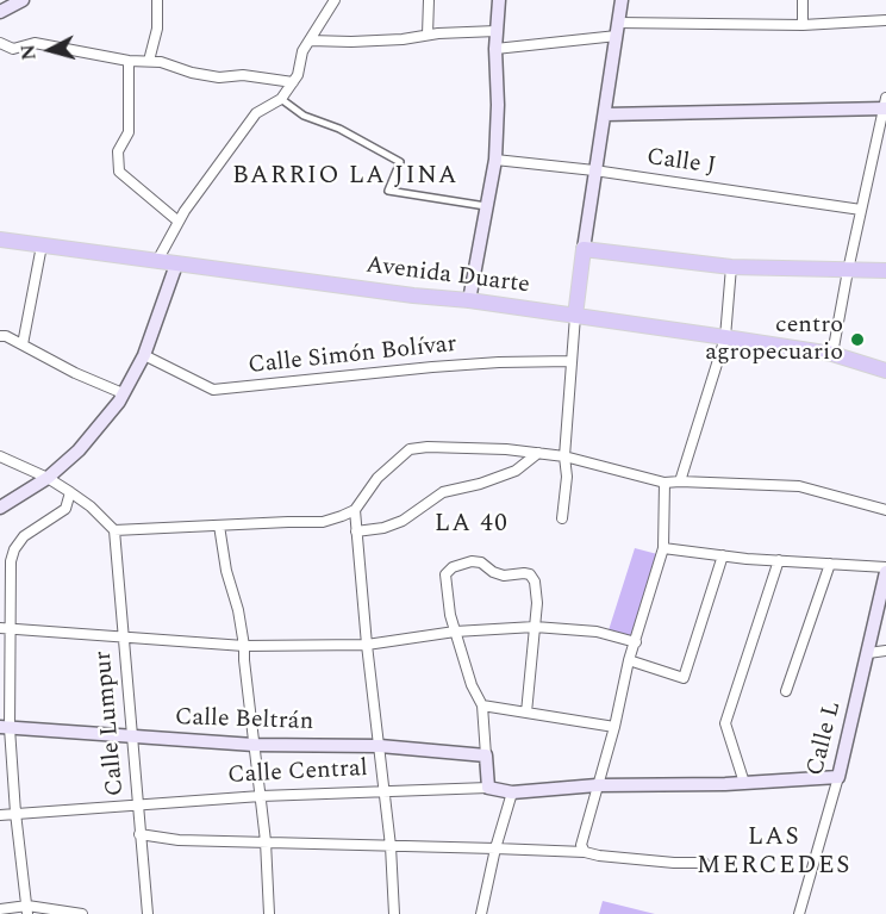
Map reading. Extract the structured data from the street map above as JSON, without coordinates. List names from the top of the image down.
{
  "streets": {
    "main road": [
      "Avenida Duarte",
      "Calle Beltrán",
      "Calle L",
      "Calle Central"
    ],
    "street": ["Calle J", "Calle Simón Bolívar", "Calle Lumpur"]
  },
  "crossings": [
    ["Calle Beltrán", "Calle Lumpur"],
    ["Calle Lumpur", "Calle Central"],
    ["Calle L", "Calle Central"]
  ],
  "districts": ["BARRIO LA JINA", "LA 40", "LAS MERCEDES"],
  "places": ["centro agropecuario"],
  "north": "left"
}
